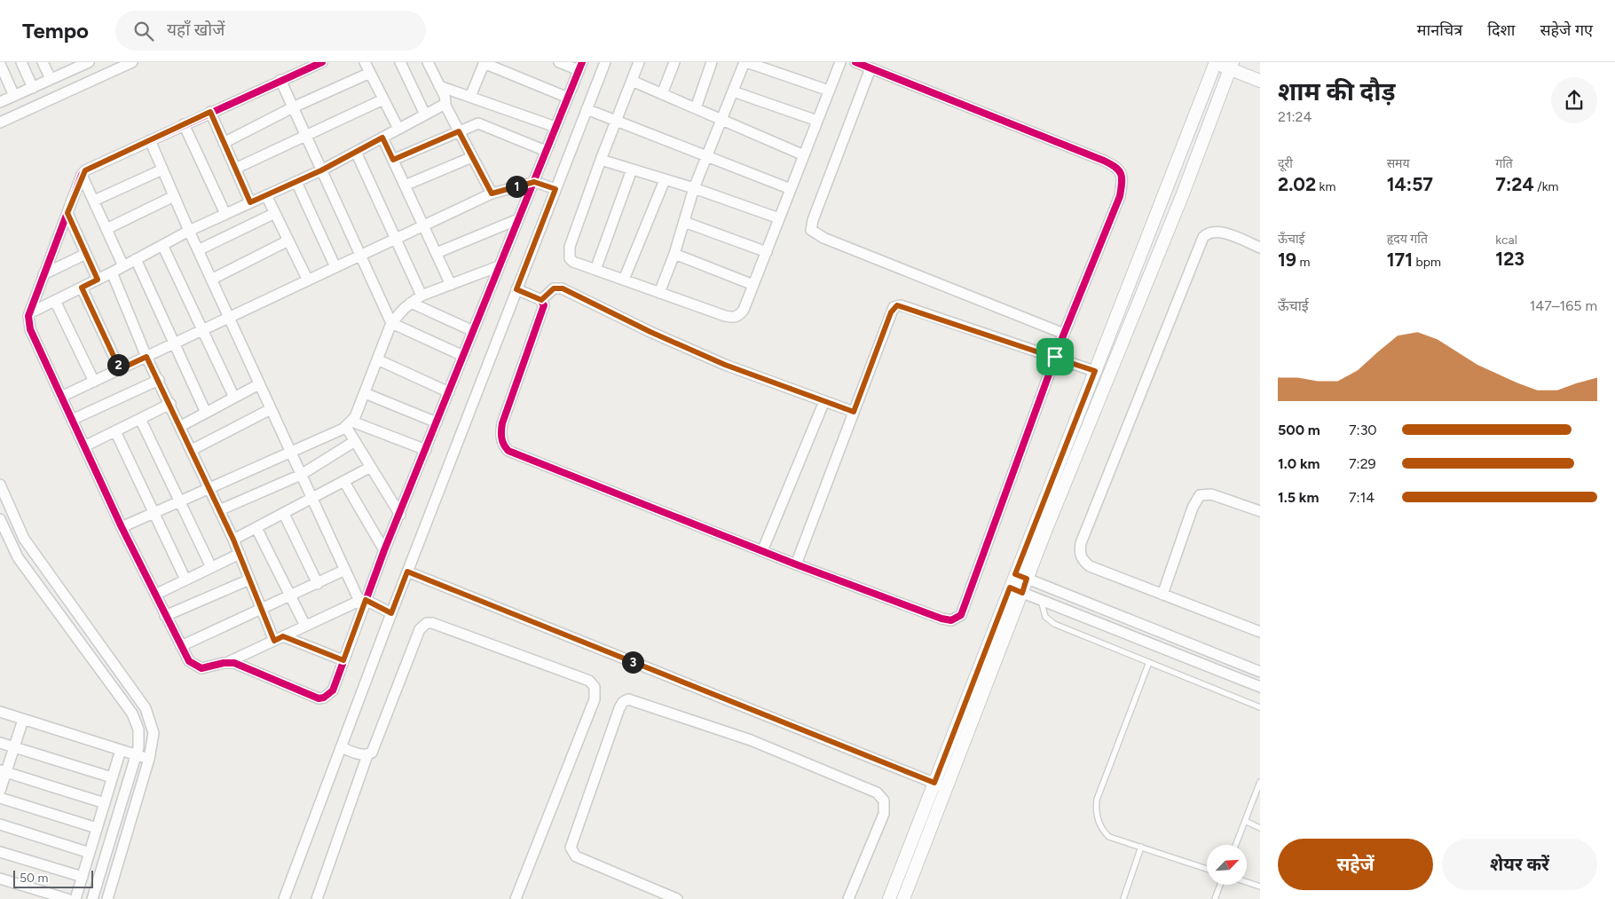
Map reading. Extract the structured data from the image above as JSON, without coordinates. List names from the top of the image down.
{
  "scale_bar": "50 m",
  "north": "top right",
  "page": {
    "header": "Tempo",
    "search": "यहाँ खोजें",
    "nav": ["मानचित्र", "दिशा", "सहेजे गए"],
    "heading": ["शाम की दौड़", "21:24"],
    "stats": [
      ["दूरी", "2.02 km"],
      ["समय", "14:57"],
      ["गति", "7:24 /km"],
      ["ऊँचाई", "19 m"],
      ["हृदय गति", "171 bpm"],
      ["kcal", "123"]
    ],
    "pins": ["1", "2", "3"],
    "chart": ["ऊँचाई", "147–165 m"],
    "list": [
      {
        "name": "500 m",
        "note": "7:30"
      },
      {
        "name": "1.0 km",
        "note": "7:29"
      },
      {
        "name": "1.5 km",
        "note": "7:14"
      }
    ],
    "buttons": ["सहेजें", "शेयर करें"],
    "scale": "50 m"
  }
}
